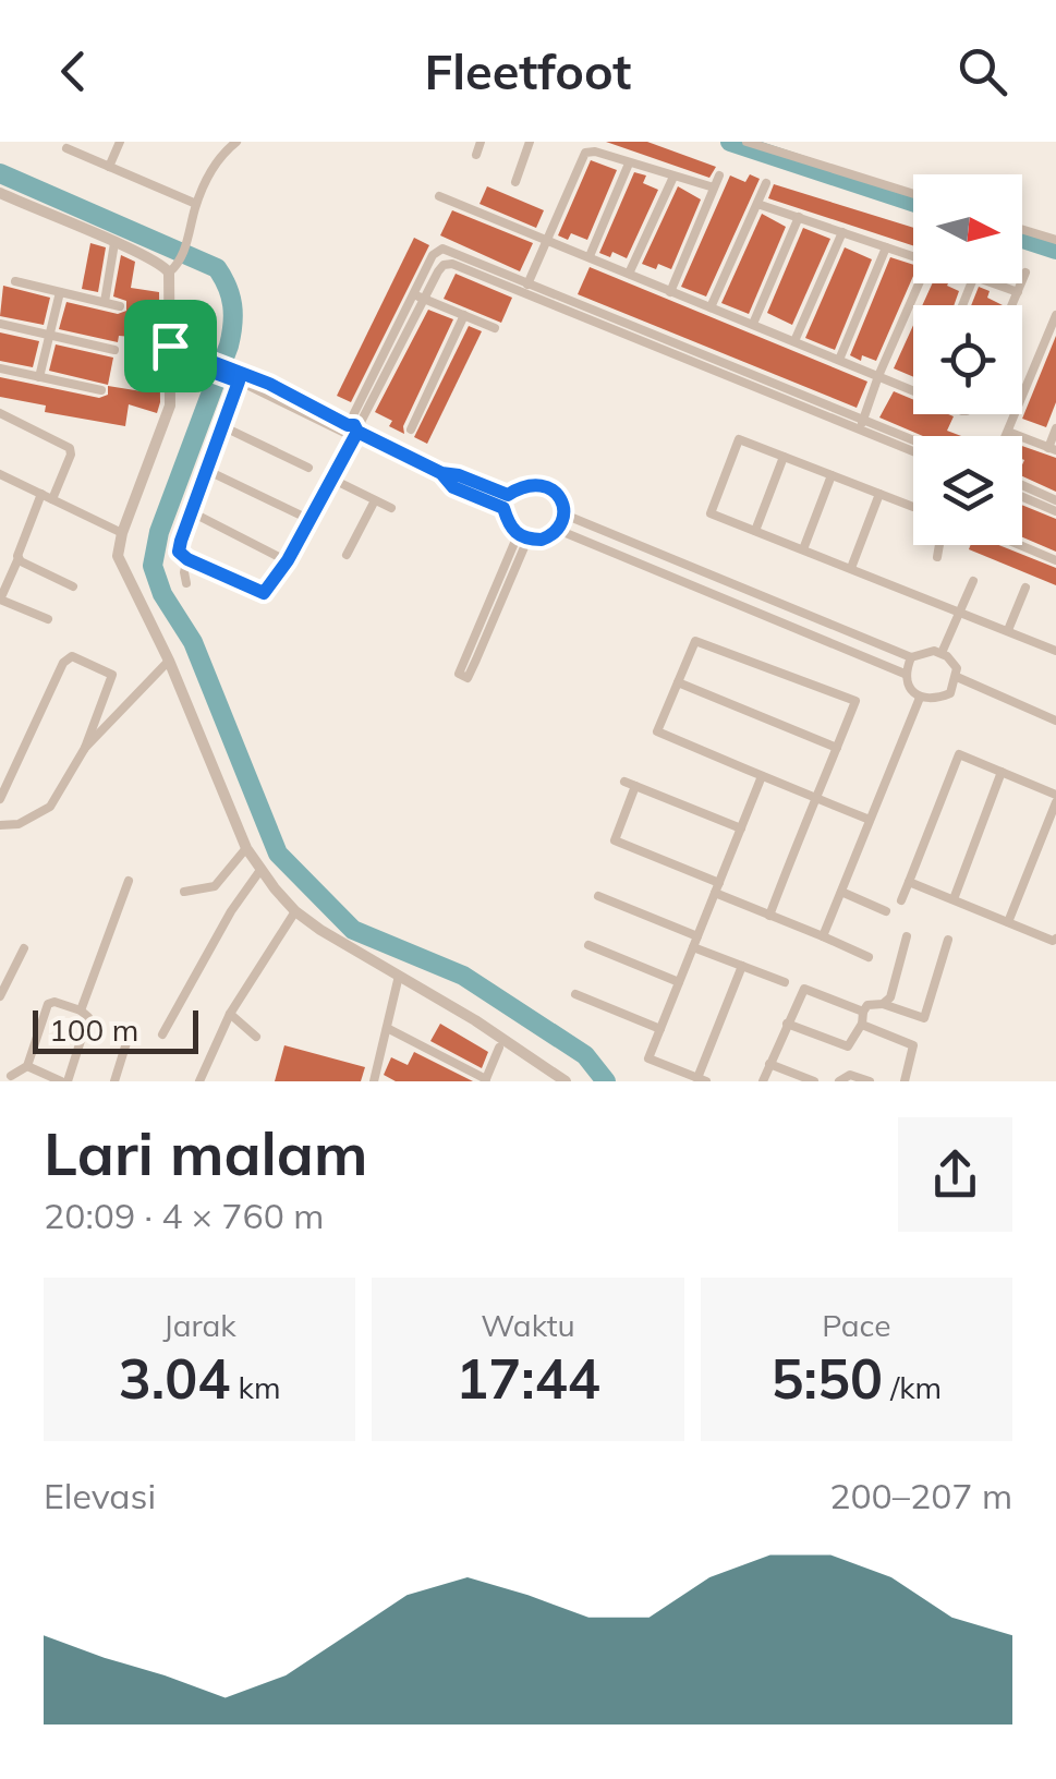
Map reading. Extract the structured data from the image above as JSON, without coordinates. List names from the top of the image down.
{
  "scale_bar": "100 m",
  "north": "right",
  "page": {
    "header": "Fleetfoot",
    "scale": "100 m",
    "heading": ["Lari malam", "20:09 · 4 × 760 m"],
    "stats": [
      ["Jarak", "3.04 km"],
      ["Waktu", "17:44"],
      ["Pace", "5:50 /km"]
    ],
    "chart": ["Elevasi", "200–207 m"]
  }
}
